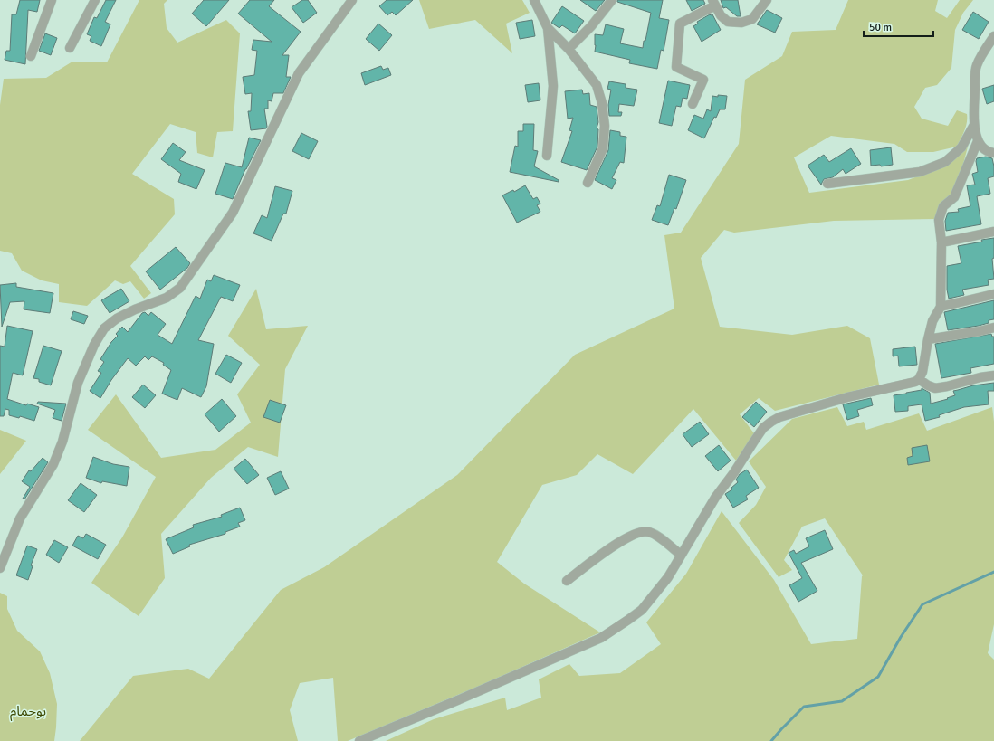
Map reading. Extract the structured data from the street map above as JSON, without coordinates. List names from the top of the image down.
{
  "parks": ["بوحمام"],
  "scale_bar": "50 m"
}
